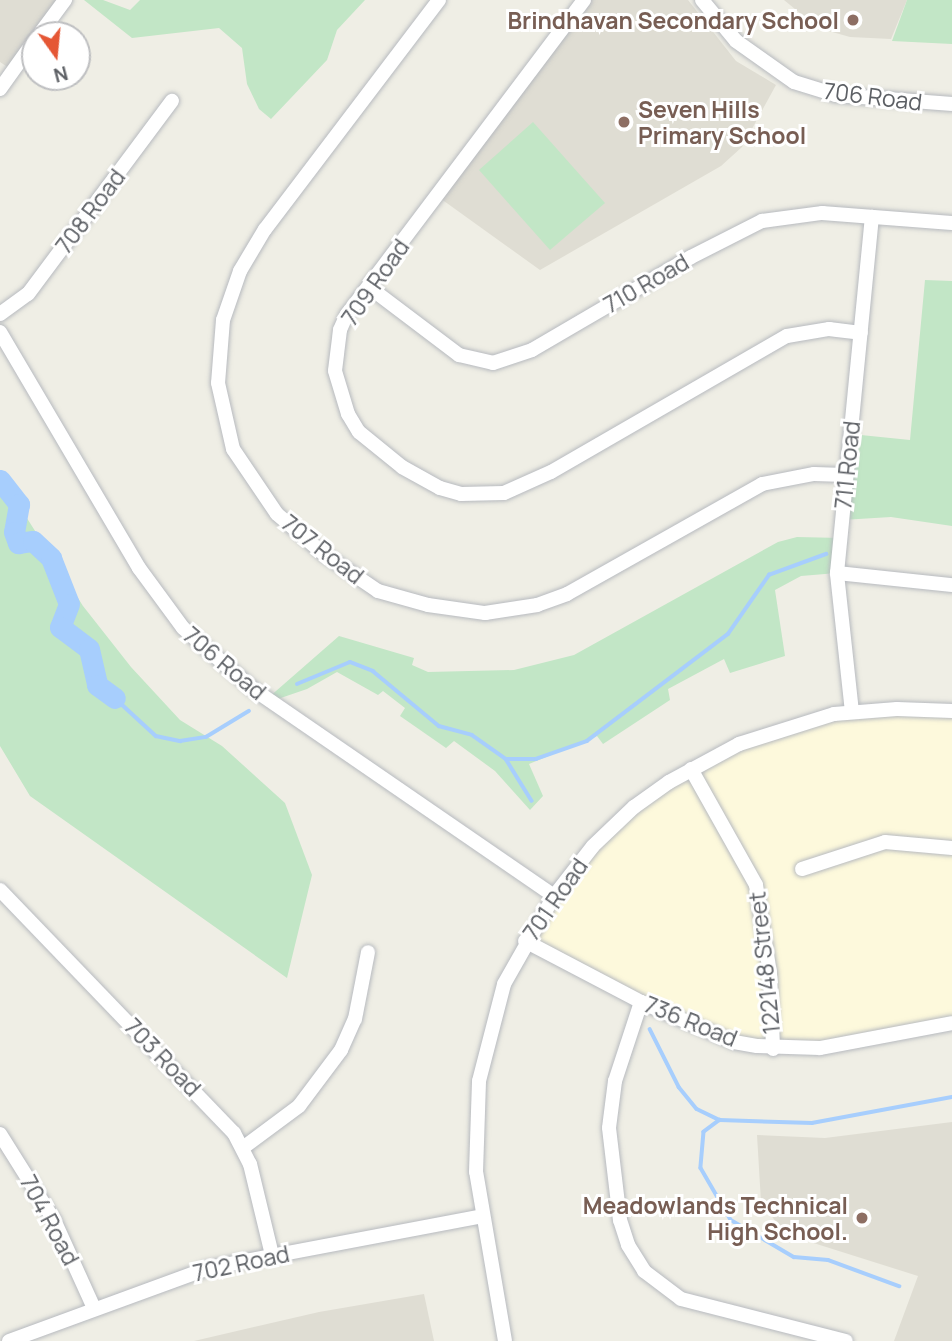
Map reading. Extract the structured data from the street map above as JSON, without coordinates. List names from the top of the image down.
{
  "streets": {
    "street": [
      "706 Road",
      "708 Road",
      "709 Road",
      "710 Road",
      "711 Road",
      "707 Road",
      "701 Road",
      "122148 Street",
      "736 Road",
      "703 Road",
      "704 Road",
      "702 Road"
    ]
  },
  "crossings": [
    ["706 Road", "701 Road"],
    ["709 Road", "710 Road"],
    ["709 Road", "711 Road"],
    ["710 Road", "711 Road"],
    ["711 Road", "707 Road"],
    ["711 Road", "701 Road"],
    ["701 Road", "122148 Street"],
    ["701 Road", "736 Road"],
    ["701 Road", "702 Road"],
    ["122148 Street", "736 Road"],
    ["703 Road", "702 Road"],
    ["704 Road", "702 Road"]
  ],
  "places": ["Brindhavan Secondary School", "Seven Hills Primary School", "Meadowlands Technical High School."],
  "north": "bottom"
}
